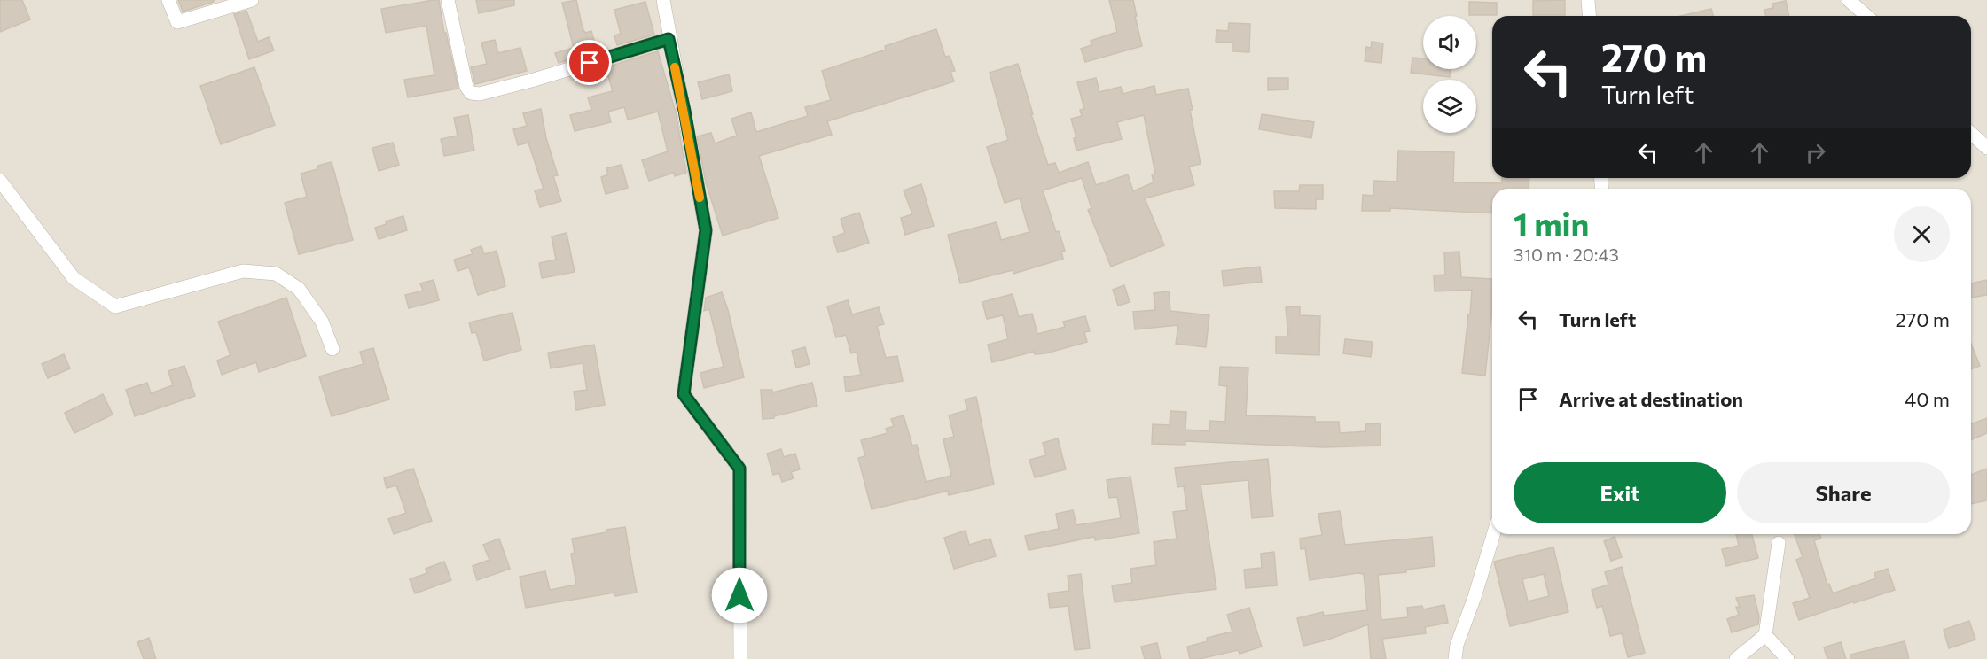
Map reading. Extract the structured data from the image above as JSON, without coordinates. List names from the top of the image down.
{
  "page": {
    "turn": ["270 m", "Turn left"],
    "heading": ["1 min", "310 m · 20:43"],
    "list": [
      {
        "name": "Turn left",
        "value": "270 m"
      },
      {
        "name": "Arrive at destination",
        "value": "40 m"
      }
    ],
    "buttons": ["Exit", "Share"]
  }
}
